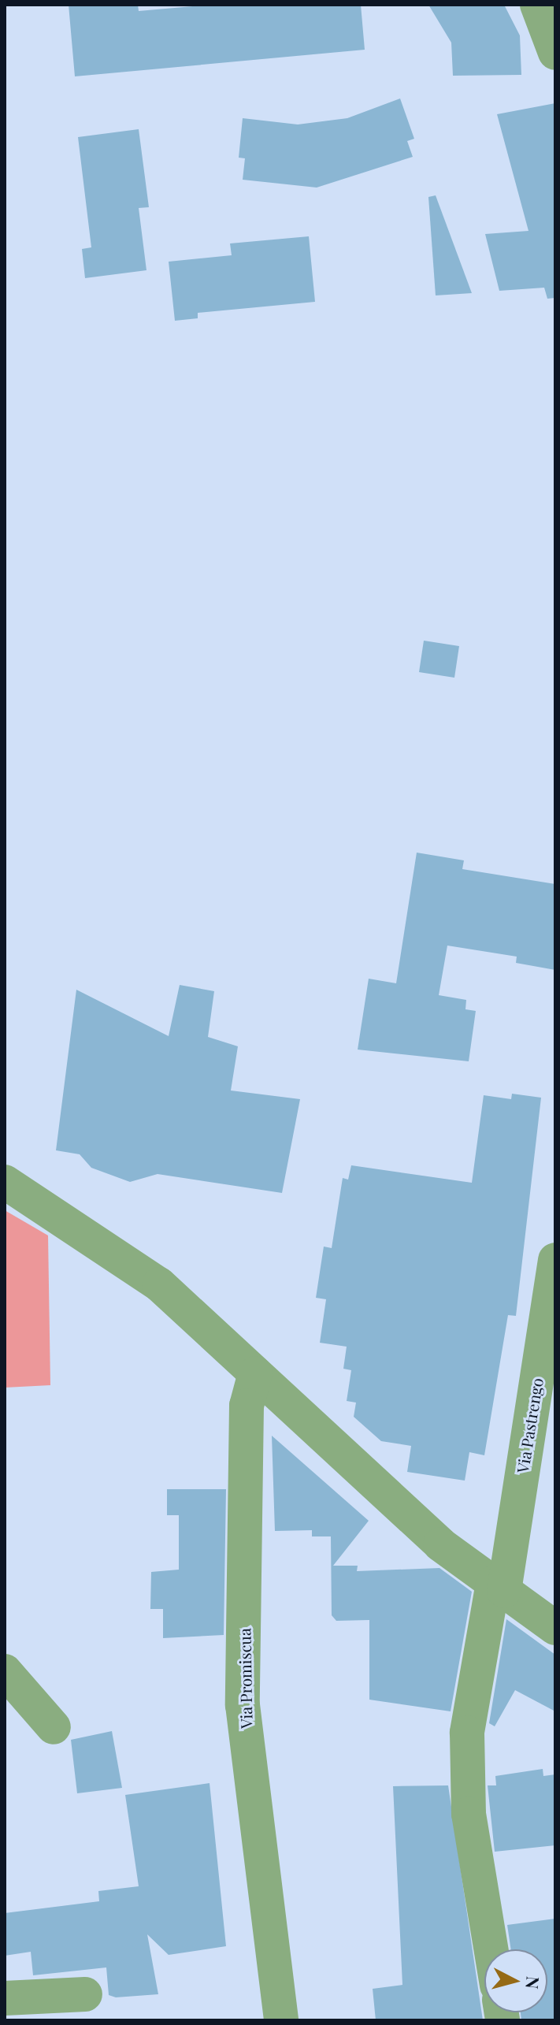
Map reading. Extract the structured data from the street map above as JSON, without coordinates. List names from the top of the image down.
{
  "streets": {
    "street": ["Via Pastrengo", "Via Promiscua"]
  },
  "north": "right"
}
